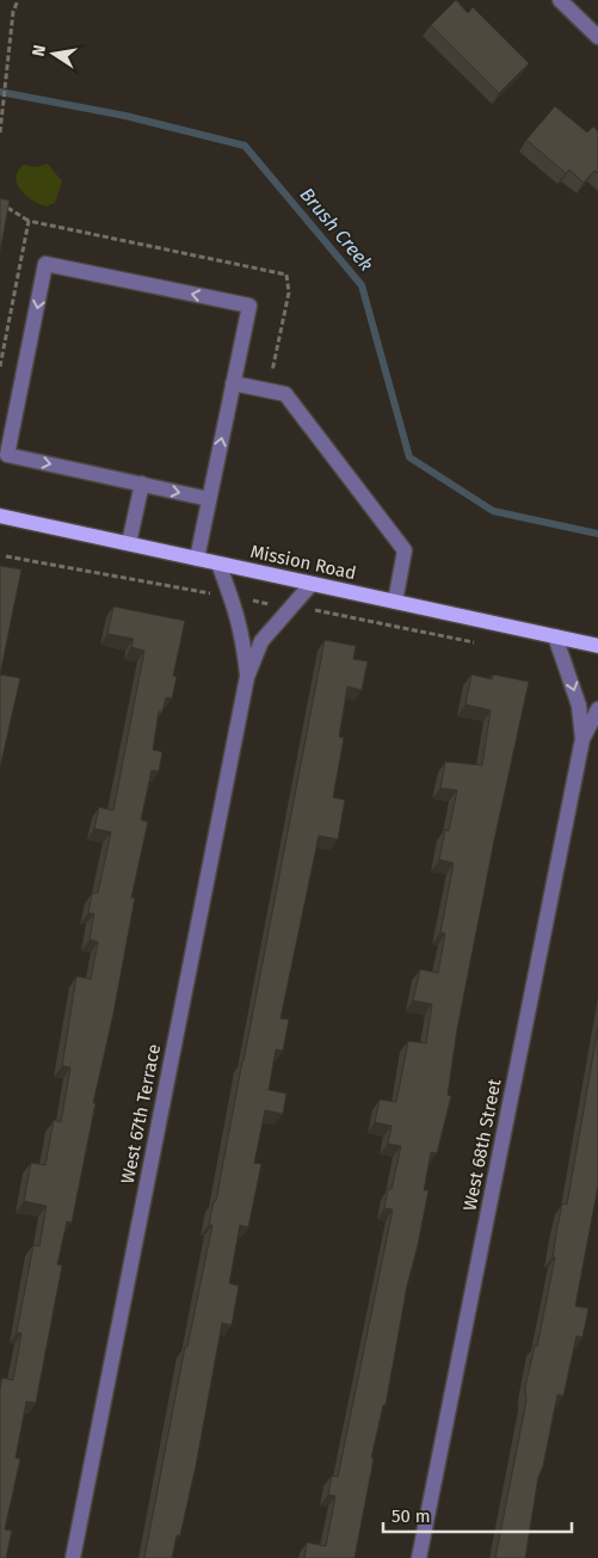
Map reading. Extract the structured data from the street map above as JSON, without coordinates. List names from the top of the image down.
{
  "streets": {
    "main road": ["Mission Road"],
    "street": ["West 67th Terrace", "West 68th Street"]
  },
  "crossings": [
    ["Mission Road", "West 67th Terrace"],
    ["Mission Road", "West 68th Street"]
  ],
  "water": ["Brush Creek"],
  "scale_bar": "50 m",
  "north": "left"
}
